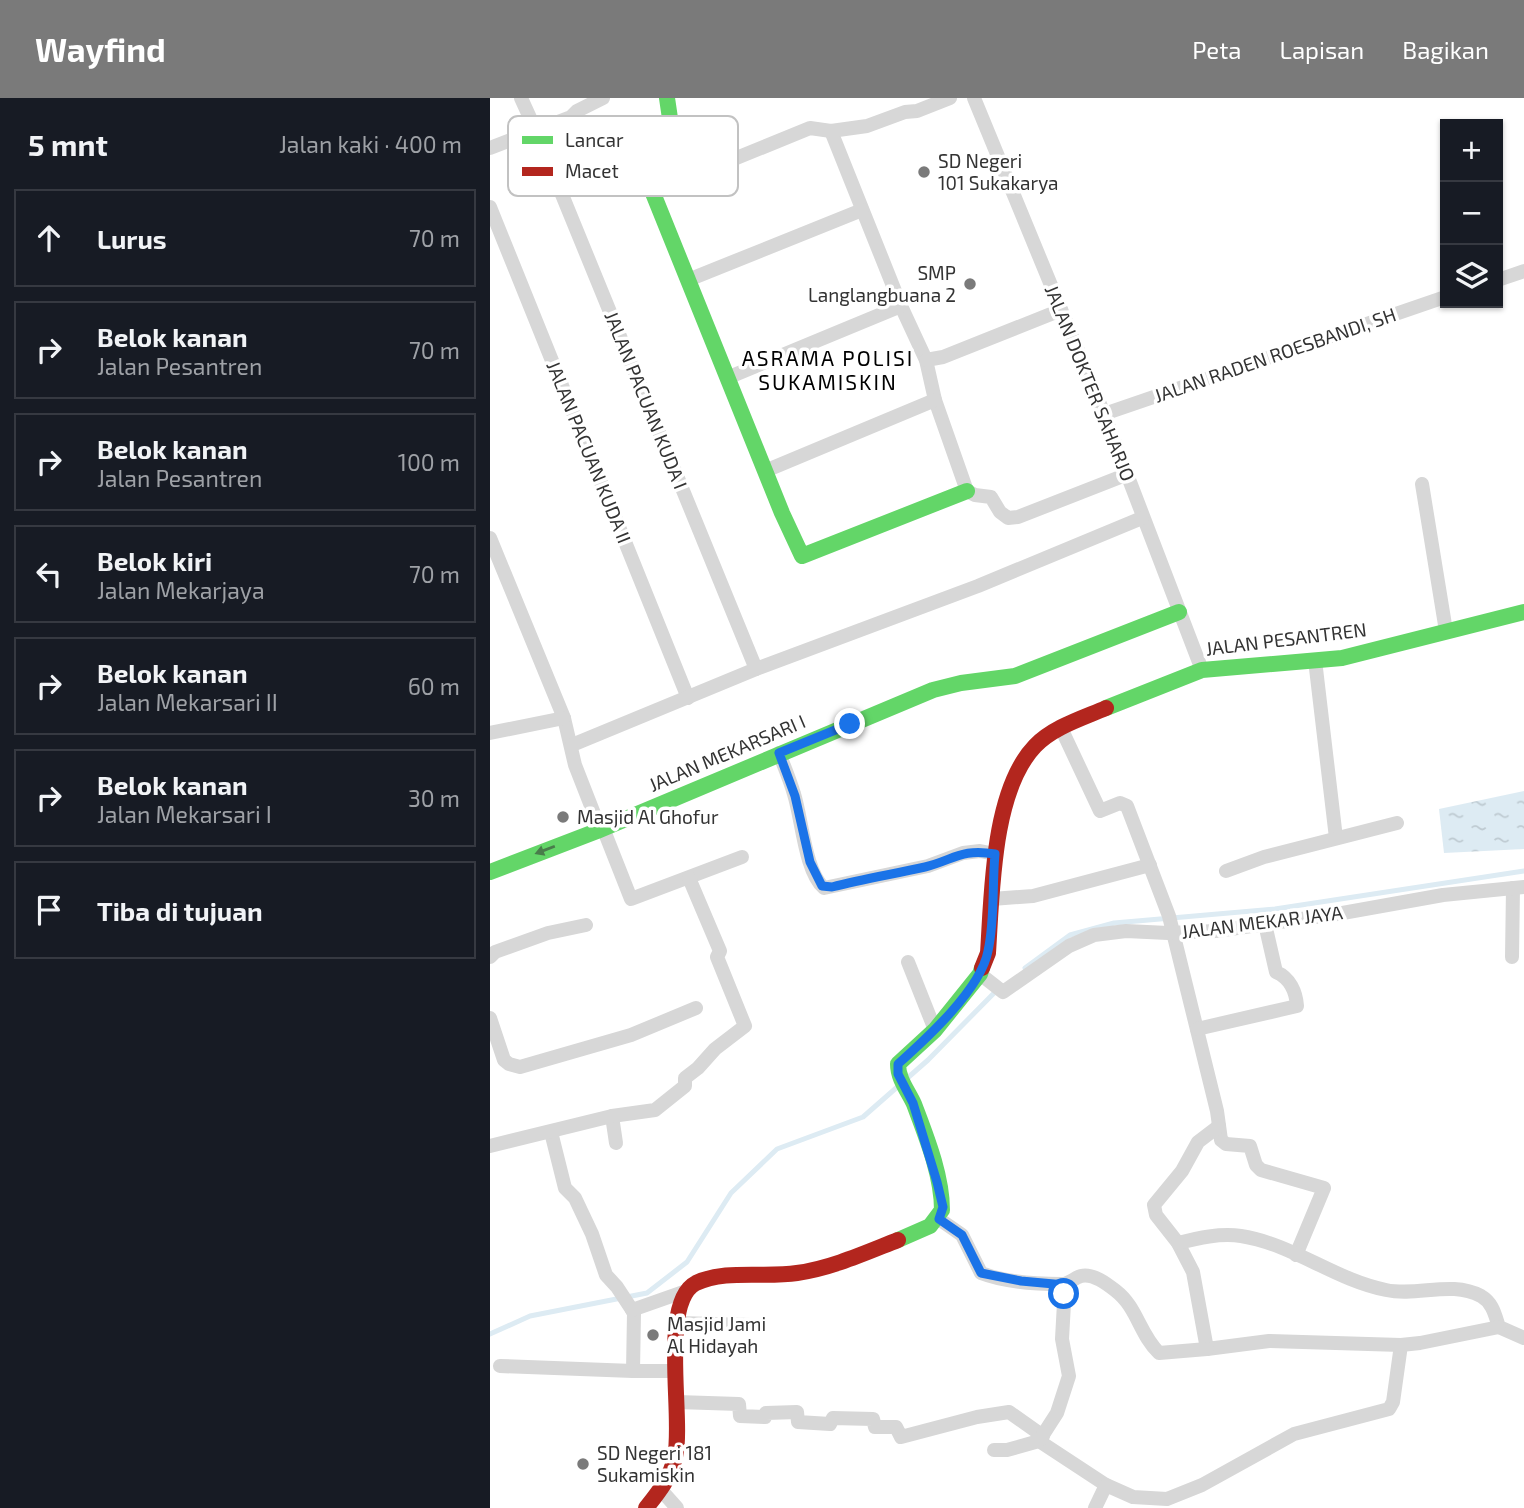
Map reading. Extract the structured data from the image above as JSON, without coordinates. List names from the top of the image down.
{
  "streets": {
    "street": [
      "JALAN RADEN ROESBANDI, SH",
      "JALAN DOKTER SAHARJO",
      "JALAN PACUAN KUDA I",
      "JALAN PACUAN KUDA II",
      "JALAN PESANTREN",
      "JALAN MEKARSARI I",
      "JALAN MEKAR JAYA"
    ]
  },
  "crossings": [
    ["JALAN RADEN ROESBANDI, SH", "JALAN DOKTER SAHARJO"],
    ["JALAN DOKTER SAHARJO", "JALAN PESANTREN"],
    ["JALAN DOKTER SAHARJO", "JALAN MEKARSARI I"],
    ["JALAN PESANTREN", "JALAN MEKAR JAYA"]
  ],
  "districts": ["ASRAMA POLISI SUKAMISKIN"],
  "places": [
    "SD Negeri 101 Sukakarya",
    "SMP Langlangbuana 2",
    "Masjid Al Ghofur",
    "Masjid Jami Al Hidayah",
    "SD Negeri 181 Sukamiskin"
  ],
  "legend": ["Lancar", "Macet"],
  "page": {
    "header": "Wayfind",
    "nav": ["Peta", "Lapisan", "Bagikan"],
    "heading": ["5 mnt", "Jalan kaki · 400 m"],
    "map_buttons": ["+", "−"],
    "list": [
      ["Lurus", "70 m"],
      ["Belok kanan", "Jalan Pesantren", "70 m"],
      ["Belok kanan", "Jalan Pesantren", "100 m"],
      ["Belok kiri", "Jalan Mekarjaya", "70 m"],
      ["Belok kanan", "Jalan Mekarsari II", "60 m"],
      ["Belok kanan", "Jalan Mekarsari I", "30 m"],
      "Tiba di tujuan"
    ]
  }
}
